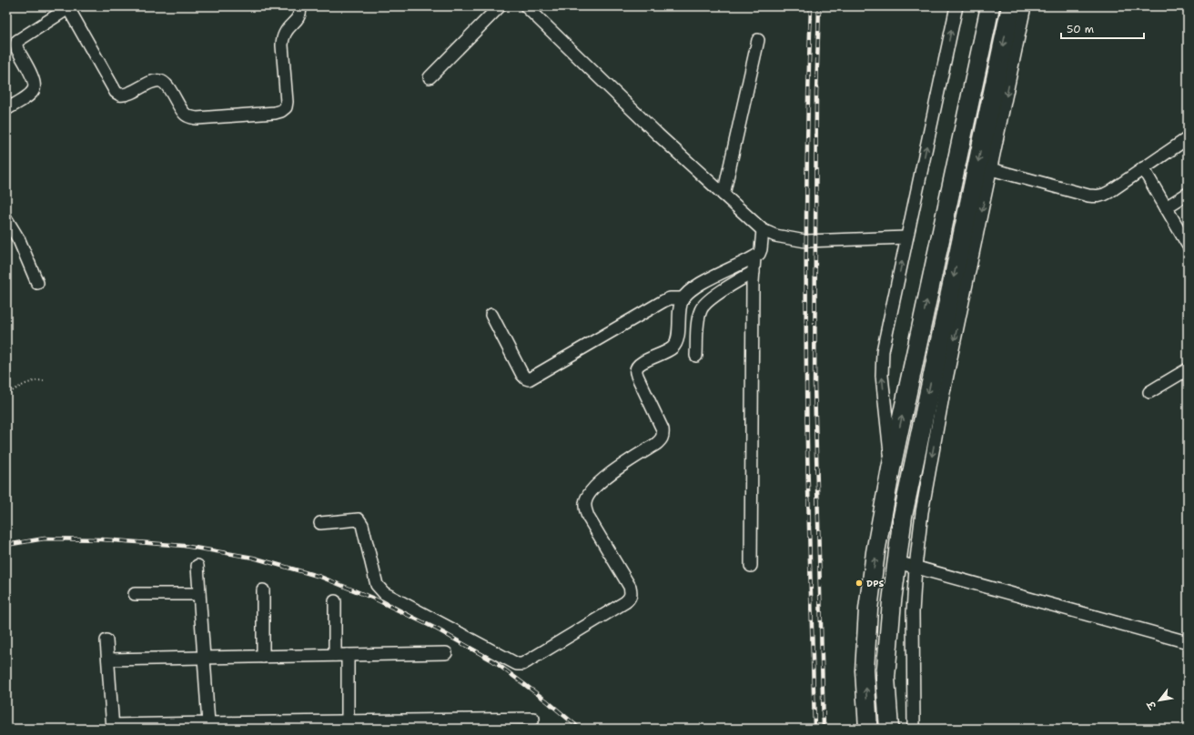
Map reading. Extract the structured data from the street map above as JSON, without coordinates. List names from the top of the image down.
{
  "places": ["DPS"],
  "scale_bar": "50 m",
  "north": "bottom left"
}
